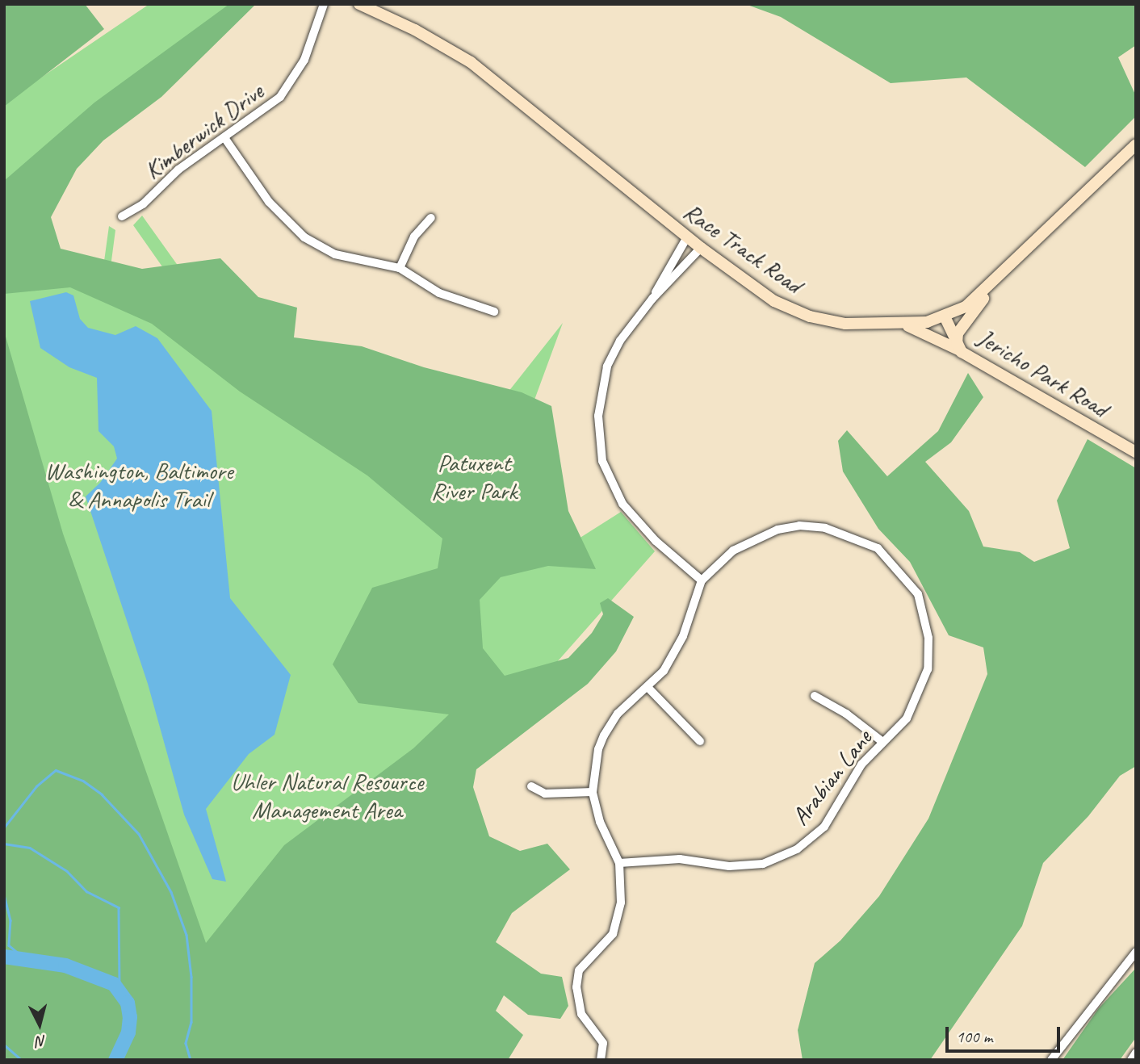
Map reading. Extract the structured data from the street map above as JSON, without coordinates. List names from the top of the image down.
{
  "streets": {
    "street": [
      "Kimberwick Drive",
      "Race Track Road",
      "Jericho Park Road",
      "Arabian Lane"
    ]
  },
  "crossings": [
    ["Race Track Road", "Jericho Park Road"]
  ],
  "parks": ["Patuxent River Park", "Washington, Baltimore & Annapolis Trail", "Uhler Natural Resource Management Area"],
  "scale_bar": "100 m",
  "north": "bottom"
}
